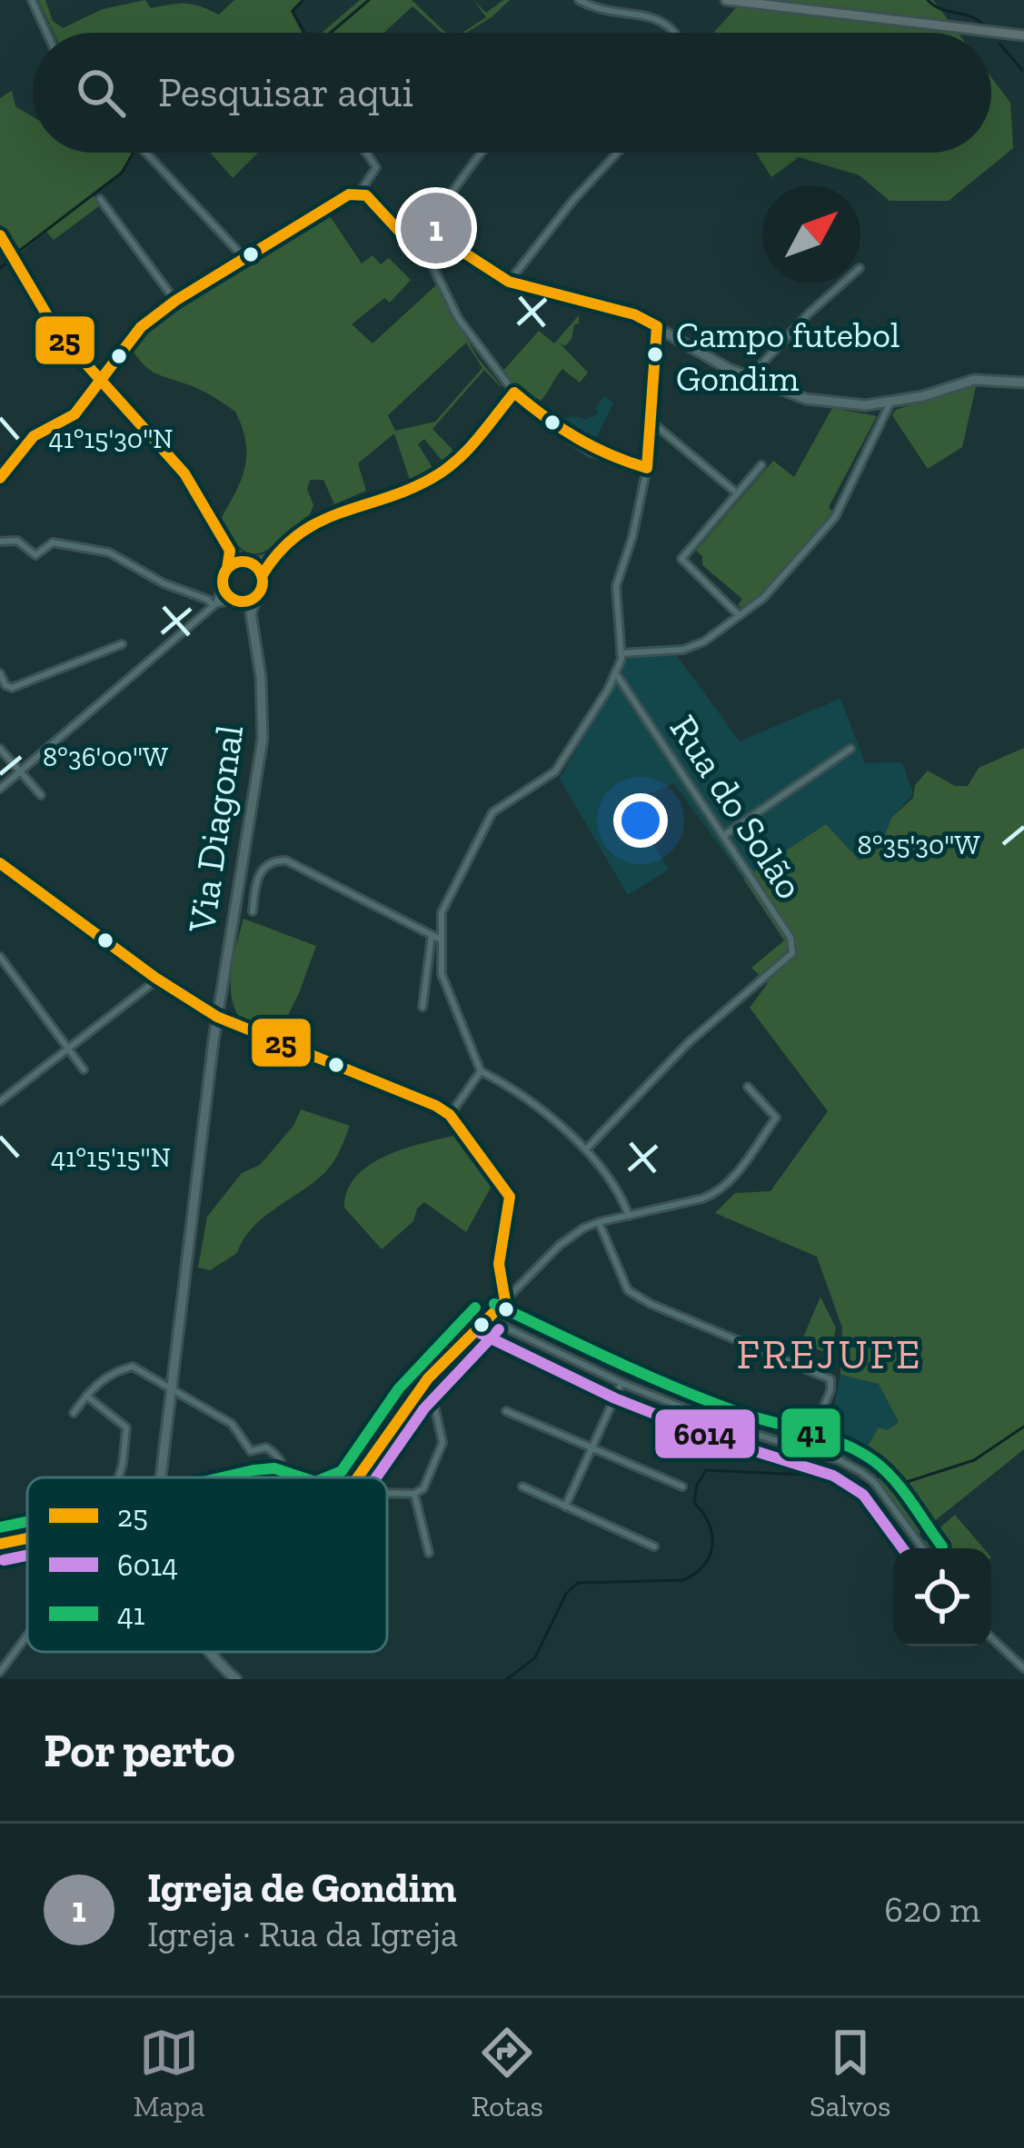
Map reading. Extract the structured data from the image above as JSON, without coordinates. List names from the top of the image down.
{
  "streets": {
    "main road": ["Via Diagonal"],
    "street": ["Rua do Solão"]
  },
  "districts": ["FREJUFE"],
  "places": ["Campo futebol Gondim"],
  "lines": ["transit line 25", "transit line 41", "transit line 6014"],
  "legend": ["25", "6014", "41"],
  "north": "top right",
  "page": {
    "search": "Pesquisar aqui",
    "pins": "1",
    "heading": "Por perto",
    "list": [
      {
        "mark": "1",
        "name": "Igreja de Gondim",
        "note": "Igreja · Rua da Igreja",
        "value": "620 m"
      }
    ],
    "nav": ["Mapa", "Rotas", "Salvos"]
  },
  "coordinates": [
    "41°15'30\"N",
    "8°36'00\"W",
    "8°35'30\"W",
    "41°15'15\"N"
  ]
}
